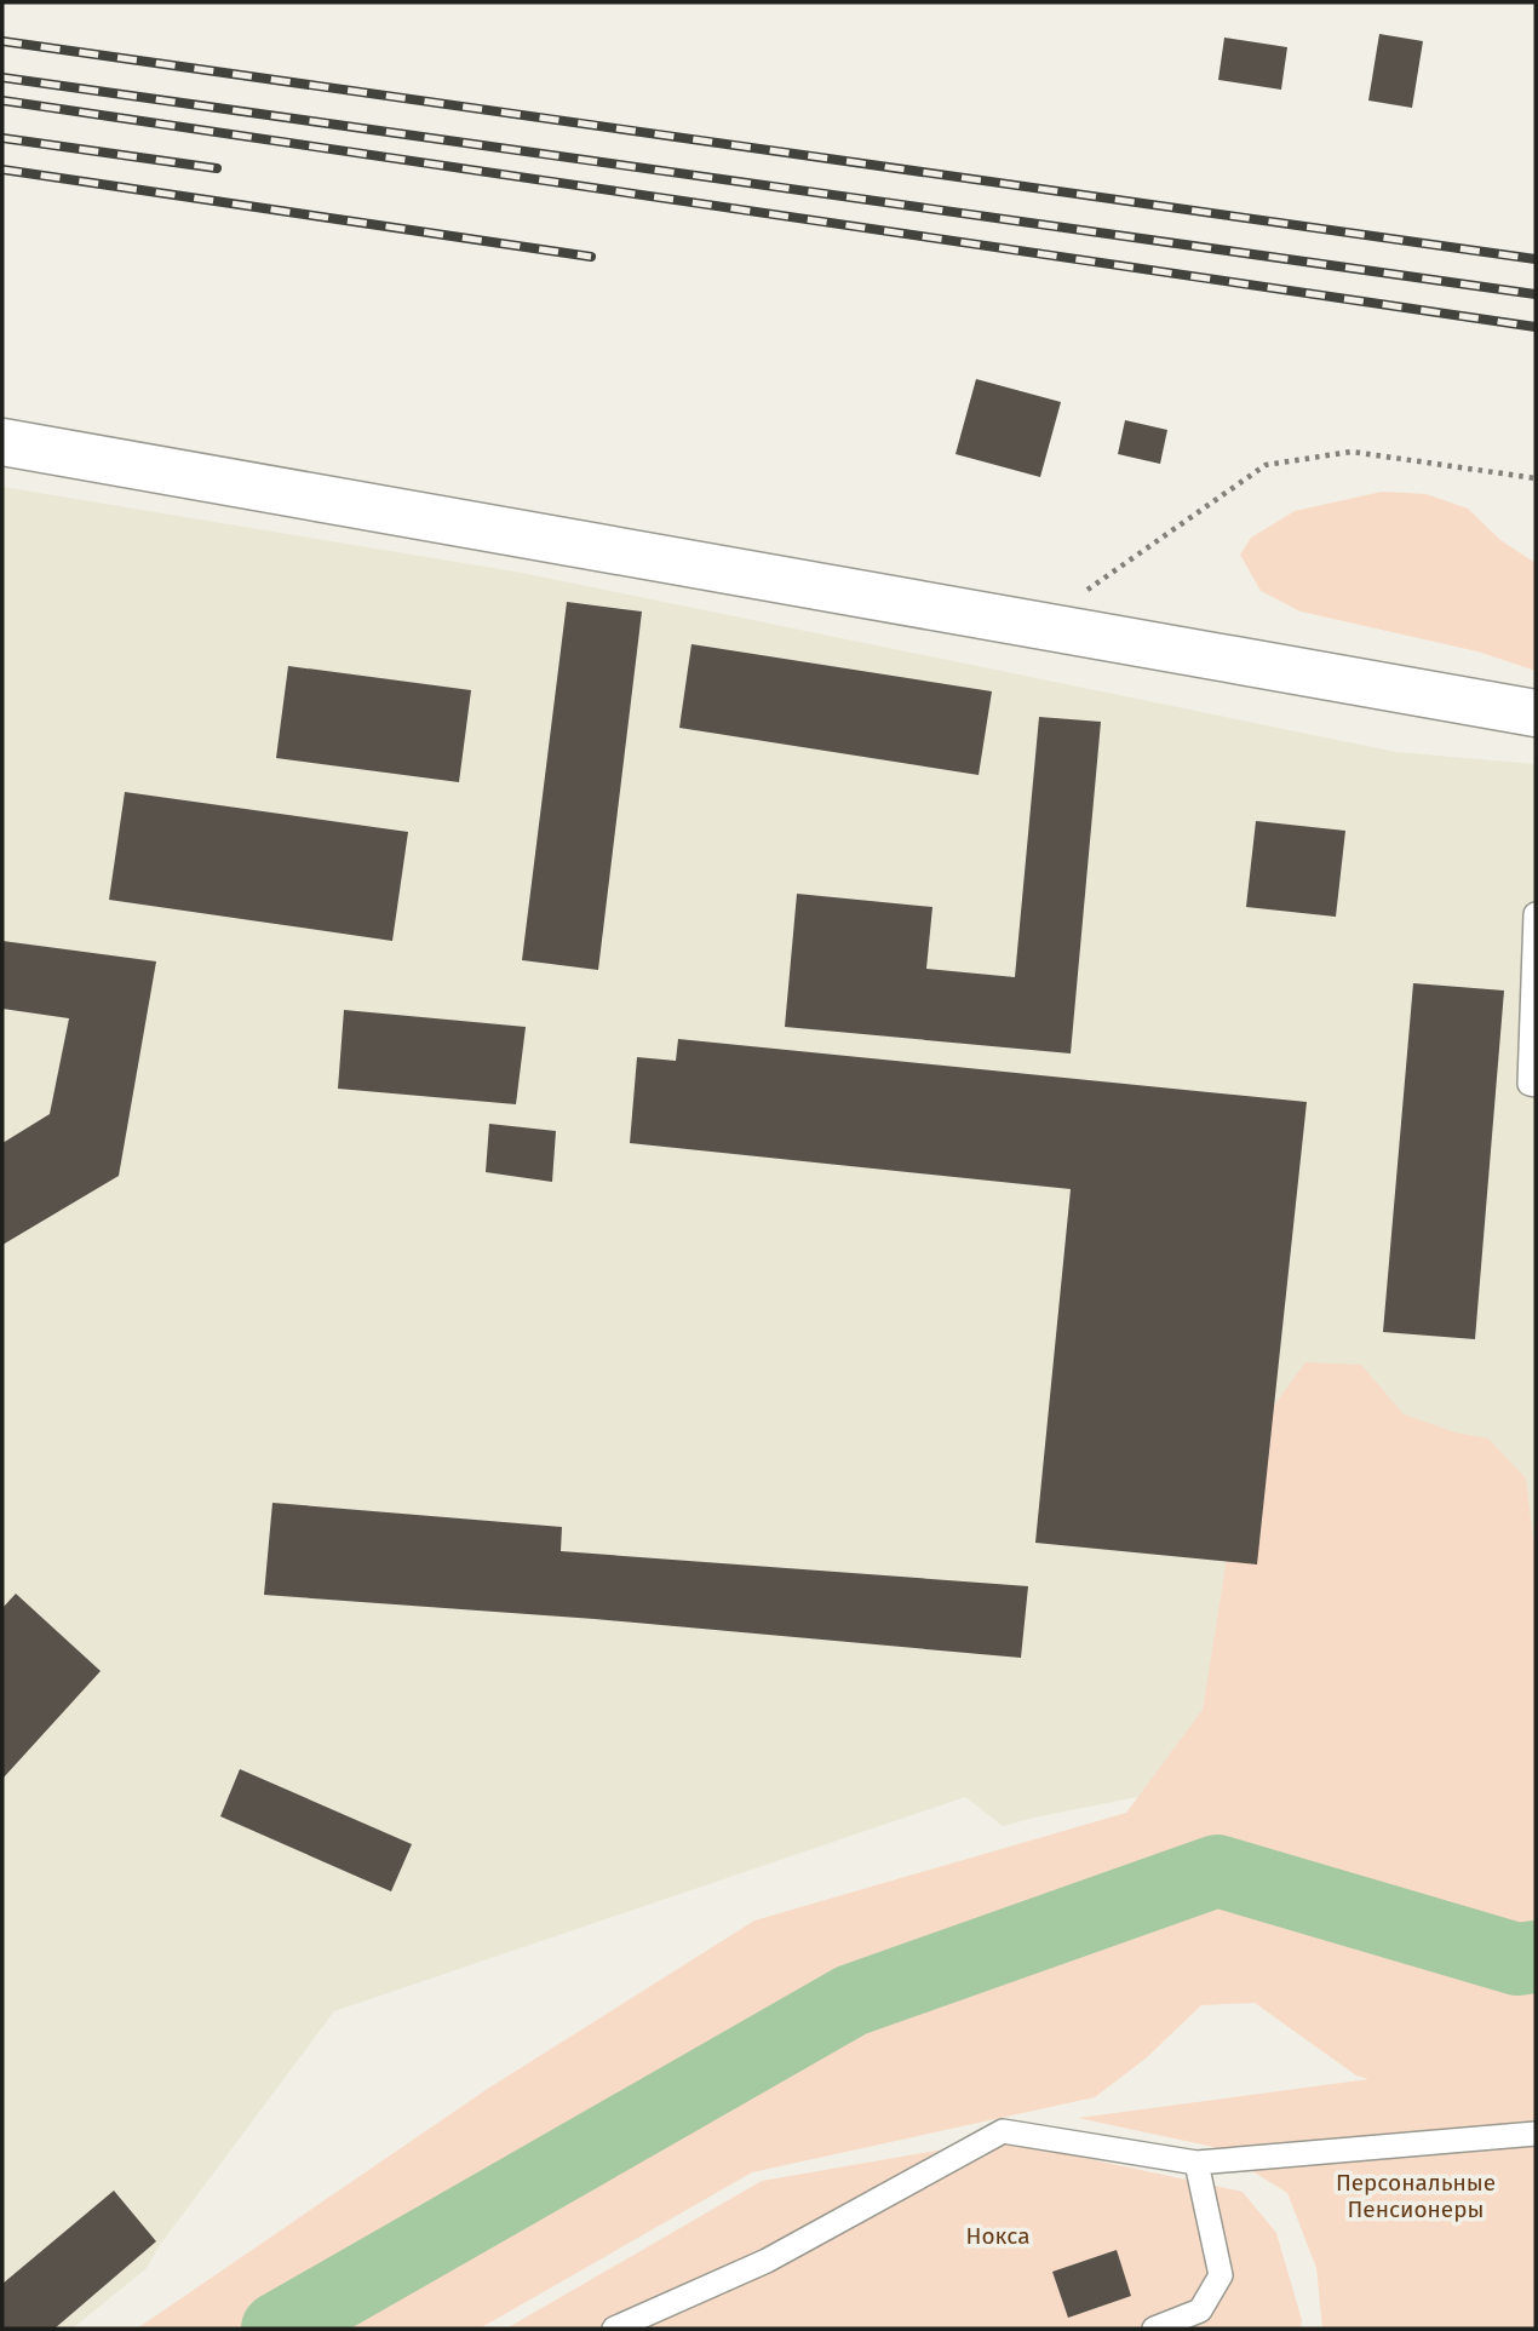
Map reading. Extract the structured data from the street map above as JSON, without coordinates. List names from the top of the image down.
{
  "parks": ["Персональные Пенсионеры", "Нокса"]
}
